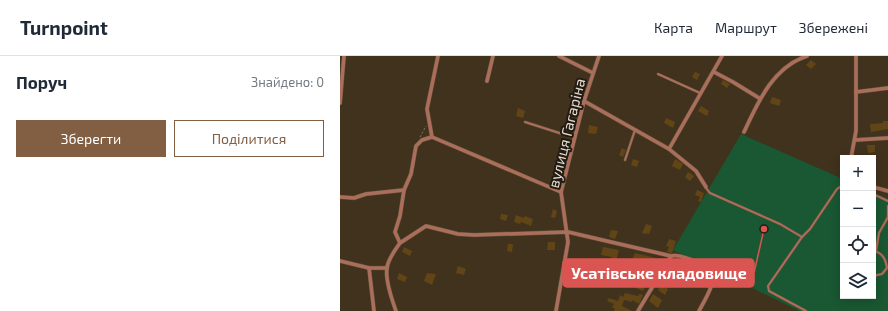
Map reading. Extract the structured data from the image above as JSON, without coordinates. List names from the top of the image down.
{
  "streets": {
    "street": ["вулиця Гагаріна"]
  },
  "places": ["Усатівське кладовище"],
  "page": {
    "header": "Turnpoint",
    "nav": ["Карта", "Маршрут", "Збережені"],
    "heading": ["Поруч", "Знайдено: 0"],
    "buttons": ["Зберегти", "Поділитися"],
    "map_buttons": ["+", "−"]
  }
}
